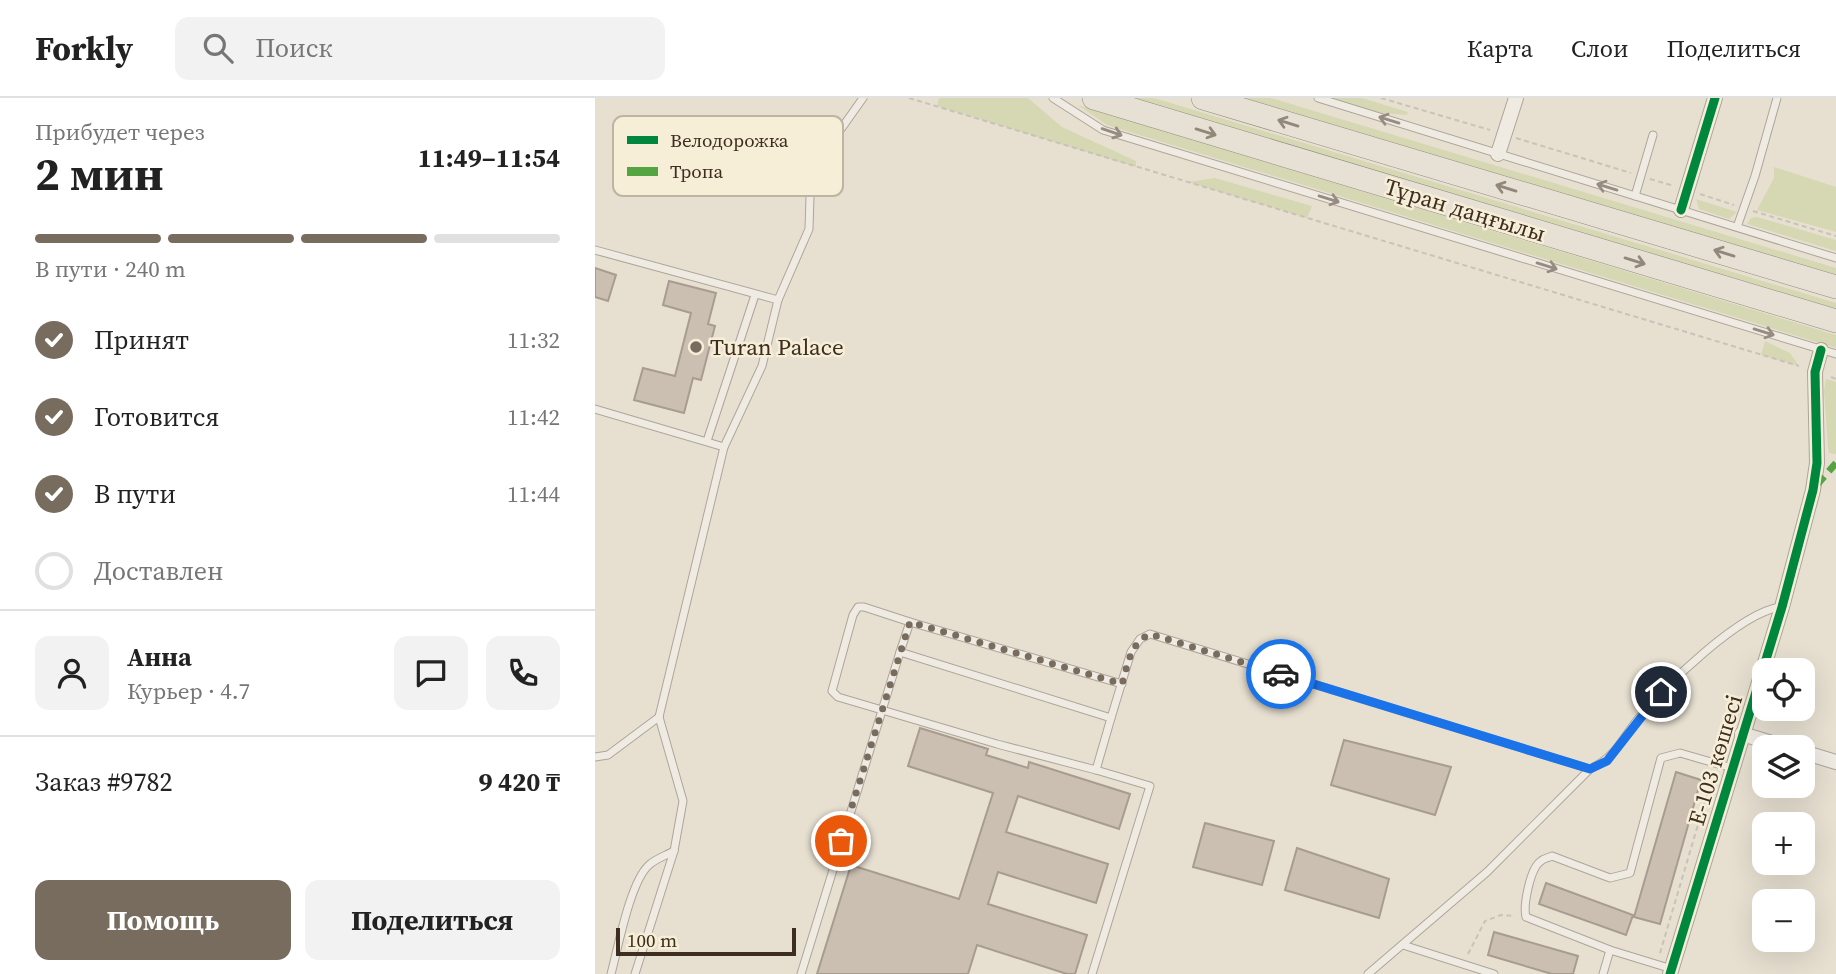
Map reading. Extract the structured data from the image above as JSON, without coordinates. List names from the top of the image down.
{
  "streets": {
    "main road": ["Тұран даңғылы"],
    "street": ["Е-103 көшесі"]
  },
  "places": ["Turan Palace"],
  "legend": ["Велодорожка", "Тропа"],
  "scale_bar": "100 m",
  "page": {
    "header": "Forkly",
    "search": "Поиск",
    "nav": ["Карта", "Слои", "Поделиться"],
    "heading": ["2 мин", "Прибудет через", "11:49–11:54"],
    "panel": [
      "Анна",
      "Курьер · 4.7",
      "Заказ #9782",
      "9 420 ₸"
    ],
    "bar": "В пути · 240 m",
    "list": [
      ["Принят", "11:32"],
      ["Готовится", "11:42"],
      ["В пути", "11:44"],
      "Доставлен"
    ],
    "map_buttons": ["+", "−"],
    "buttons": ["Помощь", "Поделиться"],
    "scale": "100 m"
  }
}
